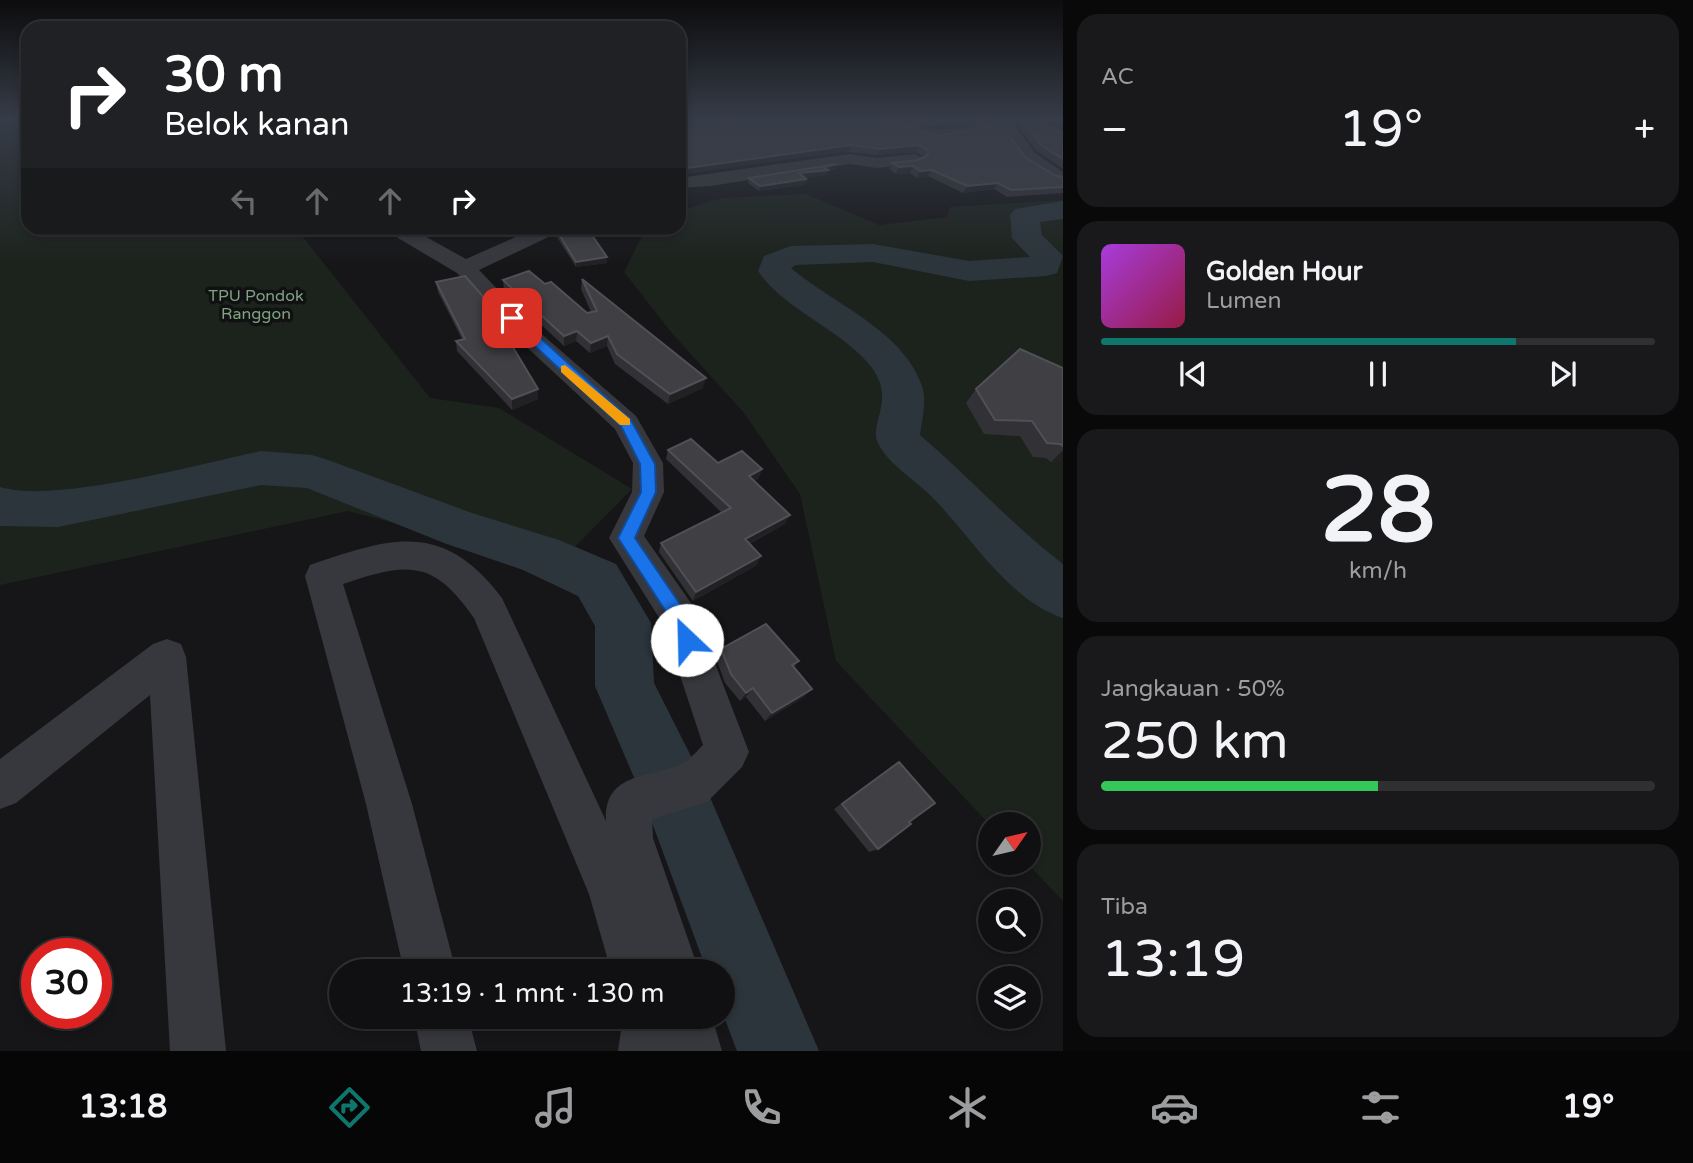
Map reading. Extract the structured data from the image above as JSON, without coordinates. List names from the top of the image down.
{
  "parks": ["TPU Pondok Ranggon"],
  "north": "top right",
  "page": {
    "tile": [
      "AC",
      ["28", "km/h"],
      ["Jangkauan · 50%", "250 km"],
      ["Tiba", "13:19"]
    ],
    "turn": ["30 m", "Belok kanan"],
    "heat": ["−", "19°", "+"],
    "song": ["Golden Hour", "Lumen"],
    "limit": "30",
    "trip": "13:19 · 1 mnt · 130 m",
    "tabs": ["13:18", "19°"]
  }
}
